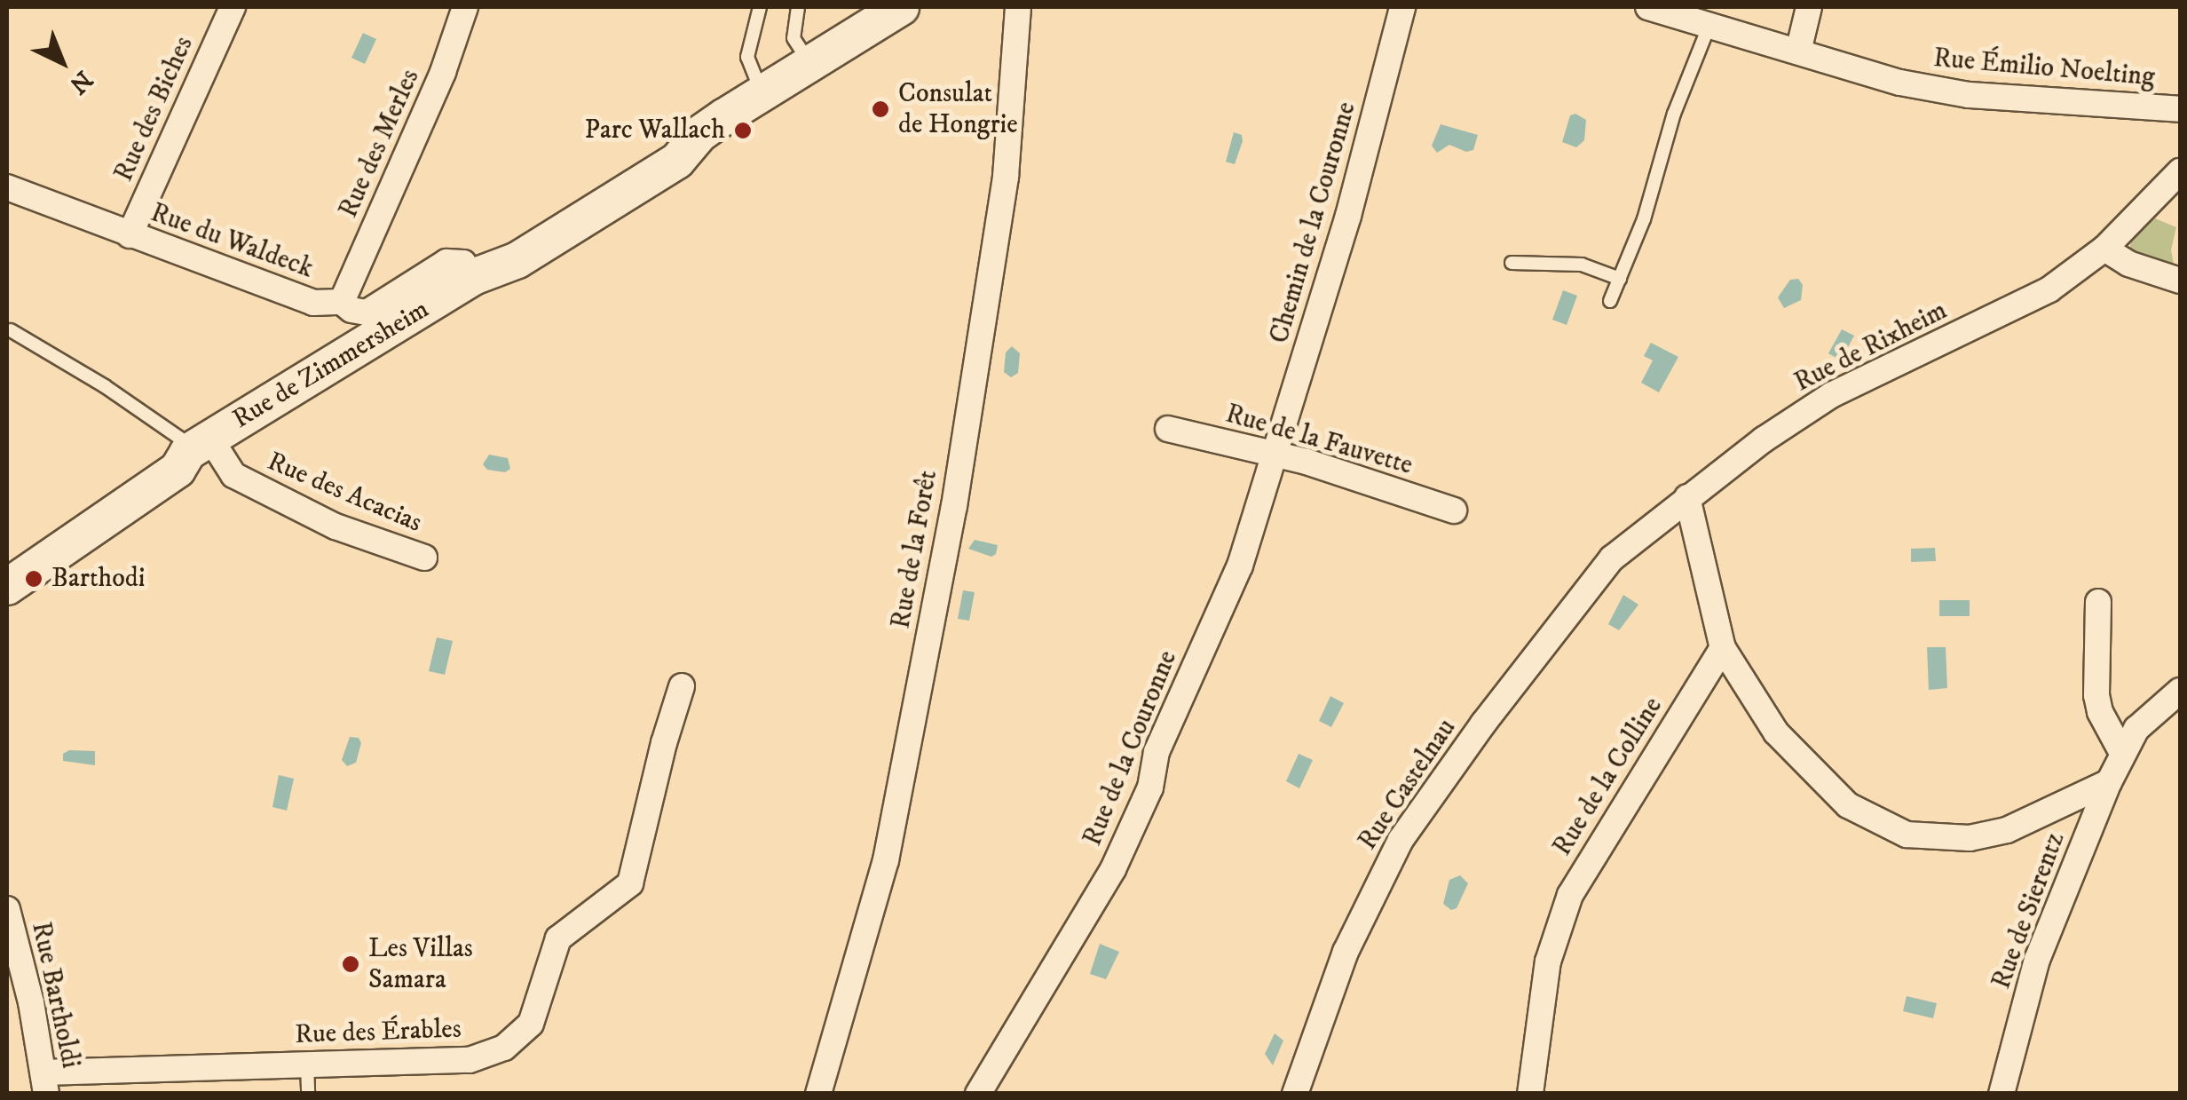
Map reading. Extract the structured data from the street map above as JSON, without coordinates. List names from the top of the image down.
{
  "streets": {
    "main road": ["Rue de Zimmersheim"],
    "street": [
      "Rue Émilio Noelting",
      "Rue des Biches",
      "Rue des Merles",
      "Chemin de la Couronne",
      "Rue du Waldeck",
      "Rue de Rixheim",
      "Rue de la Fauvette",
      "Rue des Acacias",
      "Rue de la Forêt",
      "Rue de la Couronne",
      "Rue de la Colline",
      "Rue Castelnau",
      "Rue de Sierentz",
      "Rue Bartholdi",
      "Rue des Érables"
    ]
  },
  "crossings": [
    ["Rue des Biches", "Rue du Waldeck"],
    ["Rue des Merles", "Rue du Waldeck"],
    ["Chemin de la Couronne", "Rue de la Fauvette"],
    ["Chemin de la Couronne", "Rue de la Couronne"],
    ["Rue du Waldeck", "Rue de Zimmersheim"],
    ["Rue de Rixheim", "Rue Castelnau"],
    ["Rue de Zimmersheim", "Rue des Acacias"],
    ["Rue de la Fauvette", "Rue de la Couronne"],
    ["Rue Bartholdi", "Rue des Érables"]
  ],
  "places": [
    "Consulat de Hongrie",
    "Parc Wallach",
    "Barthodi",
    "Les Villas Samara"
  ],
  "north": "bottom right"
}
